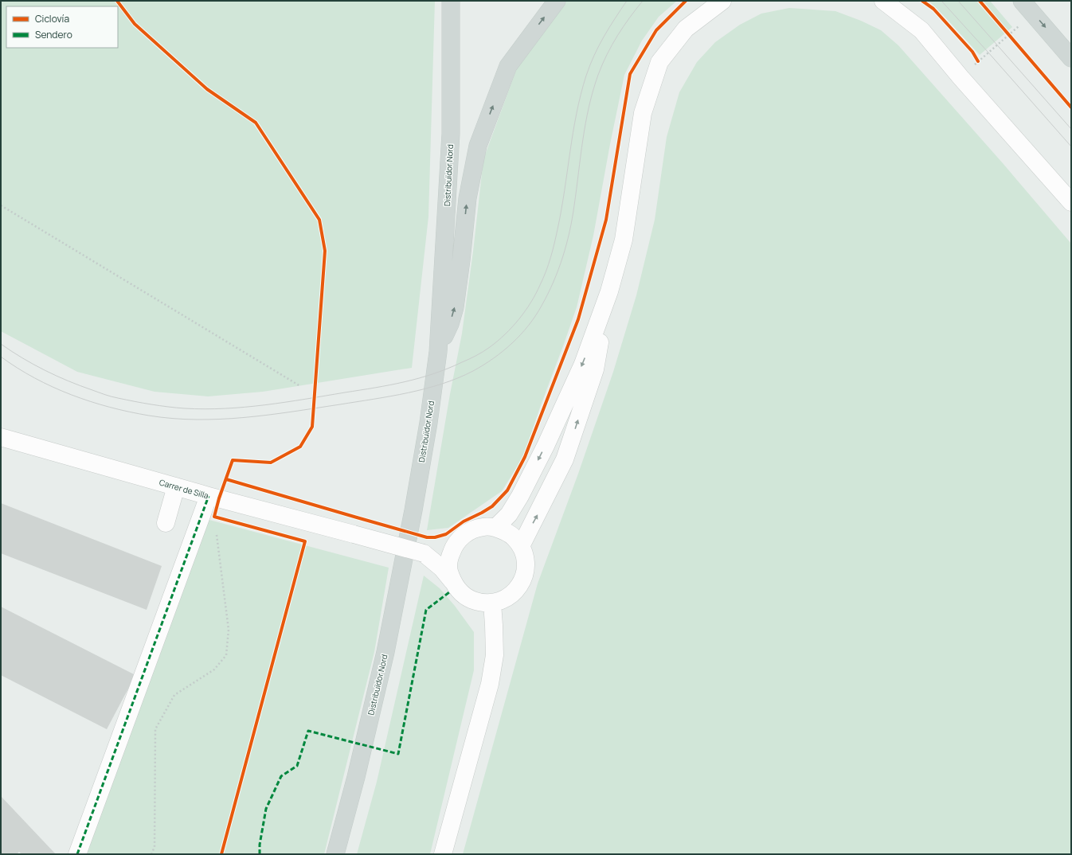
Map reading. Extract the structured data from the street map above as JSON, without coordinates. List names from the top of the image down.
{
  "streets": {
    "main road": ["Distribuïdor Nord"],
    "street": ["Carrer de Silla"]
  },
  "legend": ["Ciclovía", "Sendero"]
}
